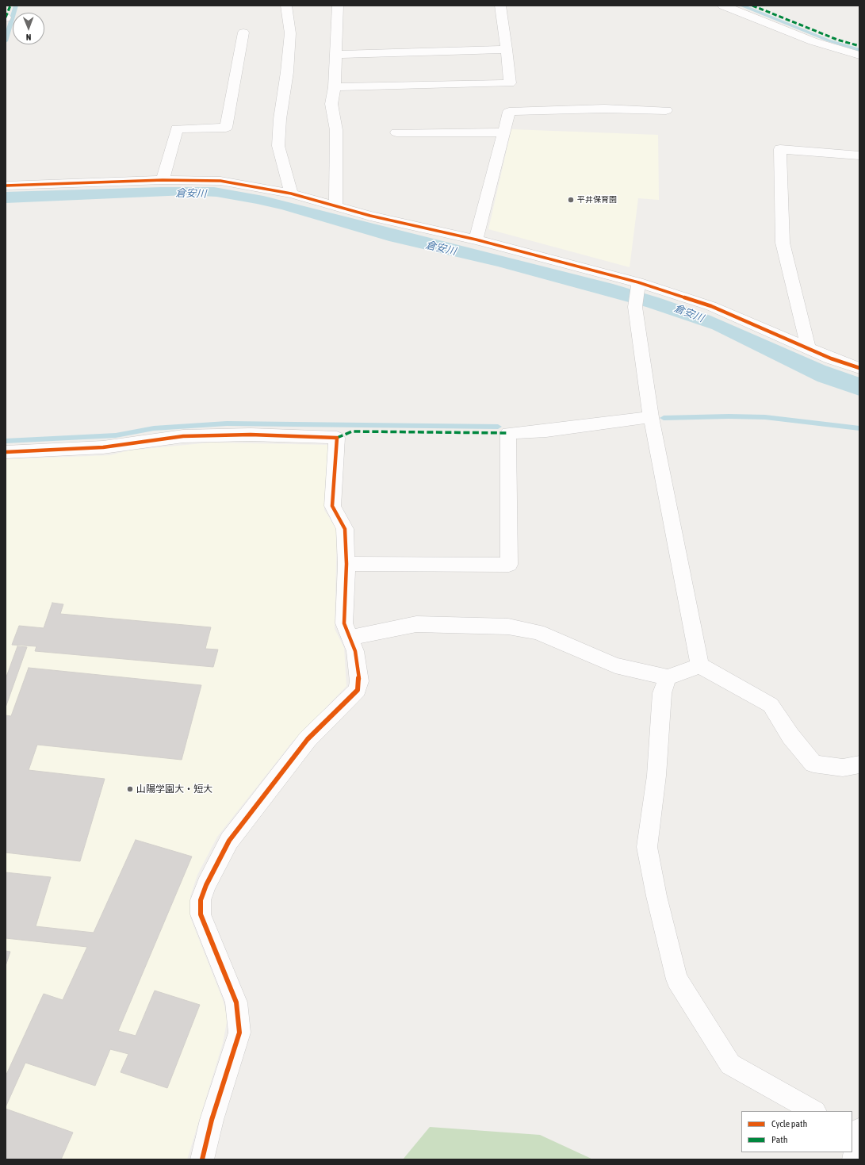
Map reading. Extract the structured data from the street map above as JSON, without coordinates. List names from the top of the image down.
{
  "water": ["倉安川"],
  "places": ["平井保育園", "山陽学園大・短大"],
  "legend": ["Cycle path", "Path"],
  "north": "bottom"
}
